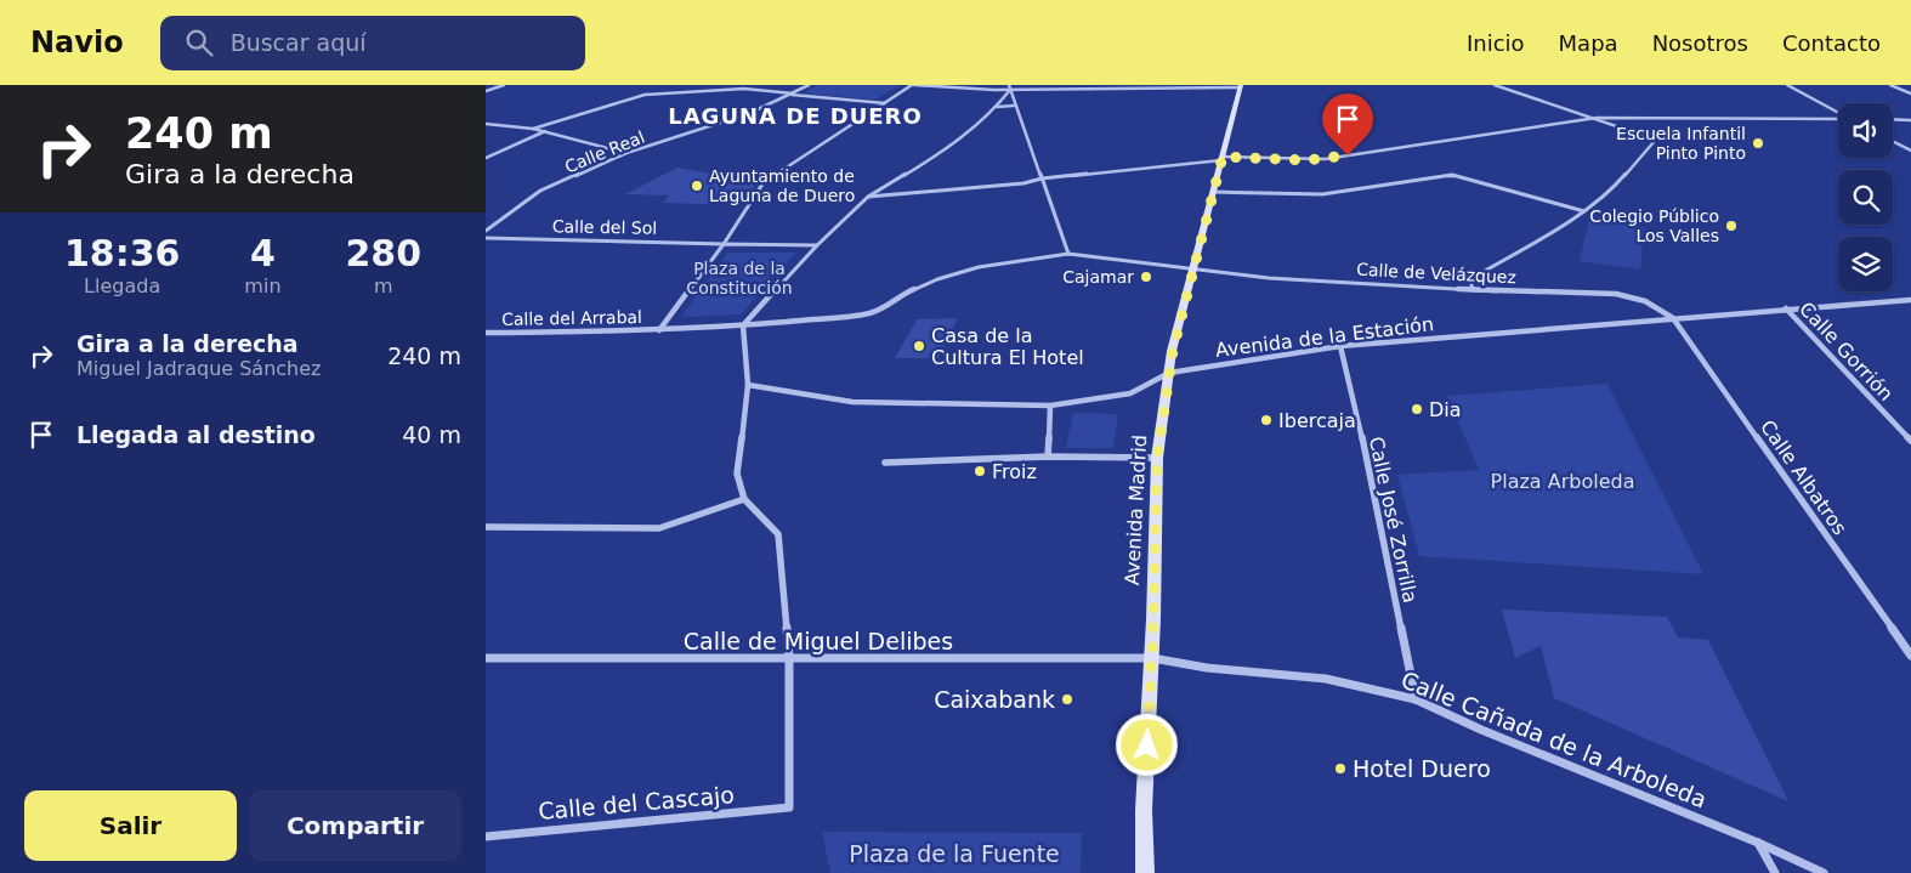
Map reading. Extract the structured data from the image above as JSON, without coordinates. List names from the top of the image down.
{
  "streets": {
    "main road": ["Avenida Madrid"],
    "street": [
      "Calle Real",
      "Calle del Sol",
      "Calle de Velázquez",
      "Calle del Arrabal",
      "Avenida de la Estación",
      "Calle Gorrión",
      "Calle Albatros",
      "Calle José Zorrilla",
      "Calle de Miguel Delibes",
      "Calle Cañada de la Arboleda",
      "Calle del Cascajo"
    ]
  },
  "crossings": [
    ["Calle de Velázquez", "Avenida de la Estación"],
    ["Calle de Velázquez", "Calle Albatros"],
    ["Calle de Velázquez", "Avenida Madrid"],
    ["Avenida de la Estación", "Calle Gorrión"],
    ["Avenida de la Estación", "Calle Albatros"],
    ["Avenida de la Estación", "Avenida Madrid"],
    ["Avenida de la Estación", "Calle José Zorrilla"],
    ["Avenida Madrid", "Calle de Miguel Delibes"],
    ["Avenida Madrid", "Calle Cañada de la Arboleda"],
    ["Calle José Zorrilla", "Calle Cañada de la Arboleda"],
    ["Calle de Miguel Delibes", "Calle Cañada de la Arboleda"],
    ["Calle de Miguel Delibes", "Calle del Cascajo"]
  ],
  "districts": ["LAGUNA DE DUERO"],
  "parks": ["Plaza de la Constitución", "Plaza Arboleda", "Plaza de la Fuente"],
  "places": [
    "Escuela Infantil Pinto Pinto",
    "Ayuntamiento de Laguna de Duero",
    "Colegio Público Los Valles",
    "Cajamar",
    "Casa de la Cultura El Hotel",
    "Dia",
    "Ibercaja",
    "Froiz",
    "Caixabank",
    "Hotel Duero"
  ],
  "page": {
    "header": "Navio",
    "search": "Buscar aquí",
    "nav": [
      "Inicio",
      "Mapa",
      "Nosotros",
      "Contacto"
    ],
    "turn": ["240 m", "Gira a la derecha"],
    "eta": [
      "18:36",
      "Llegada",
      "4",
      "min",
      "280",
      "m"
    ],
    "list": [
      {
        "name": "Gira a la derecha",
        "note": "Miguel Jadraque Sánchez",
        "value": "240 m"
      },
      {
        "name": "Llegada al destino",
        "value": "40 m"
      }
    ],
    "buttons": ["Salir", "Compartir"]
  }
}
